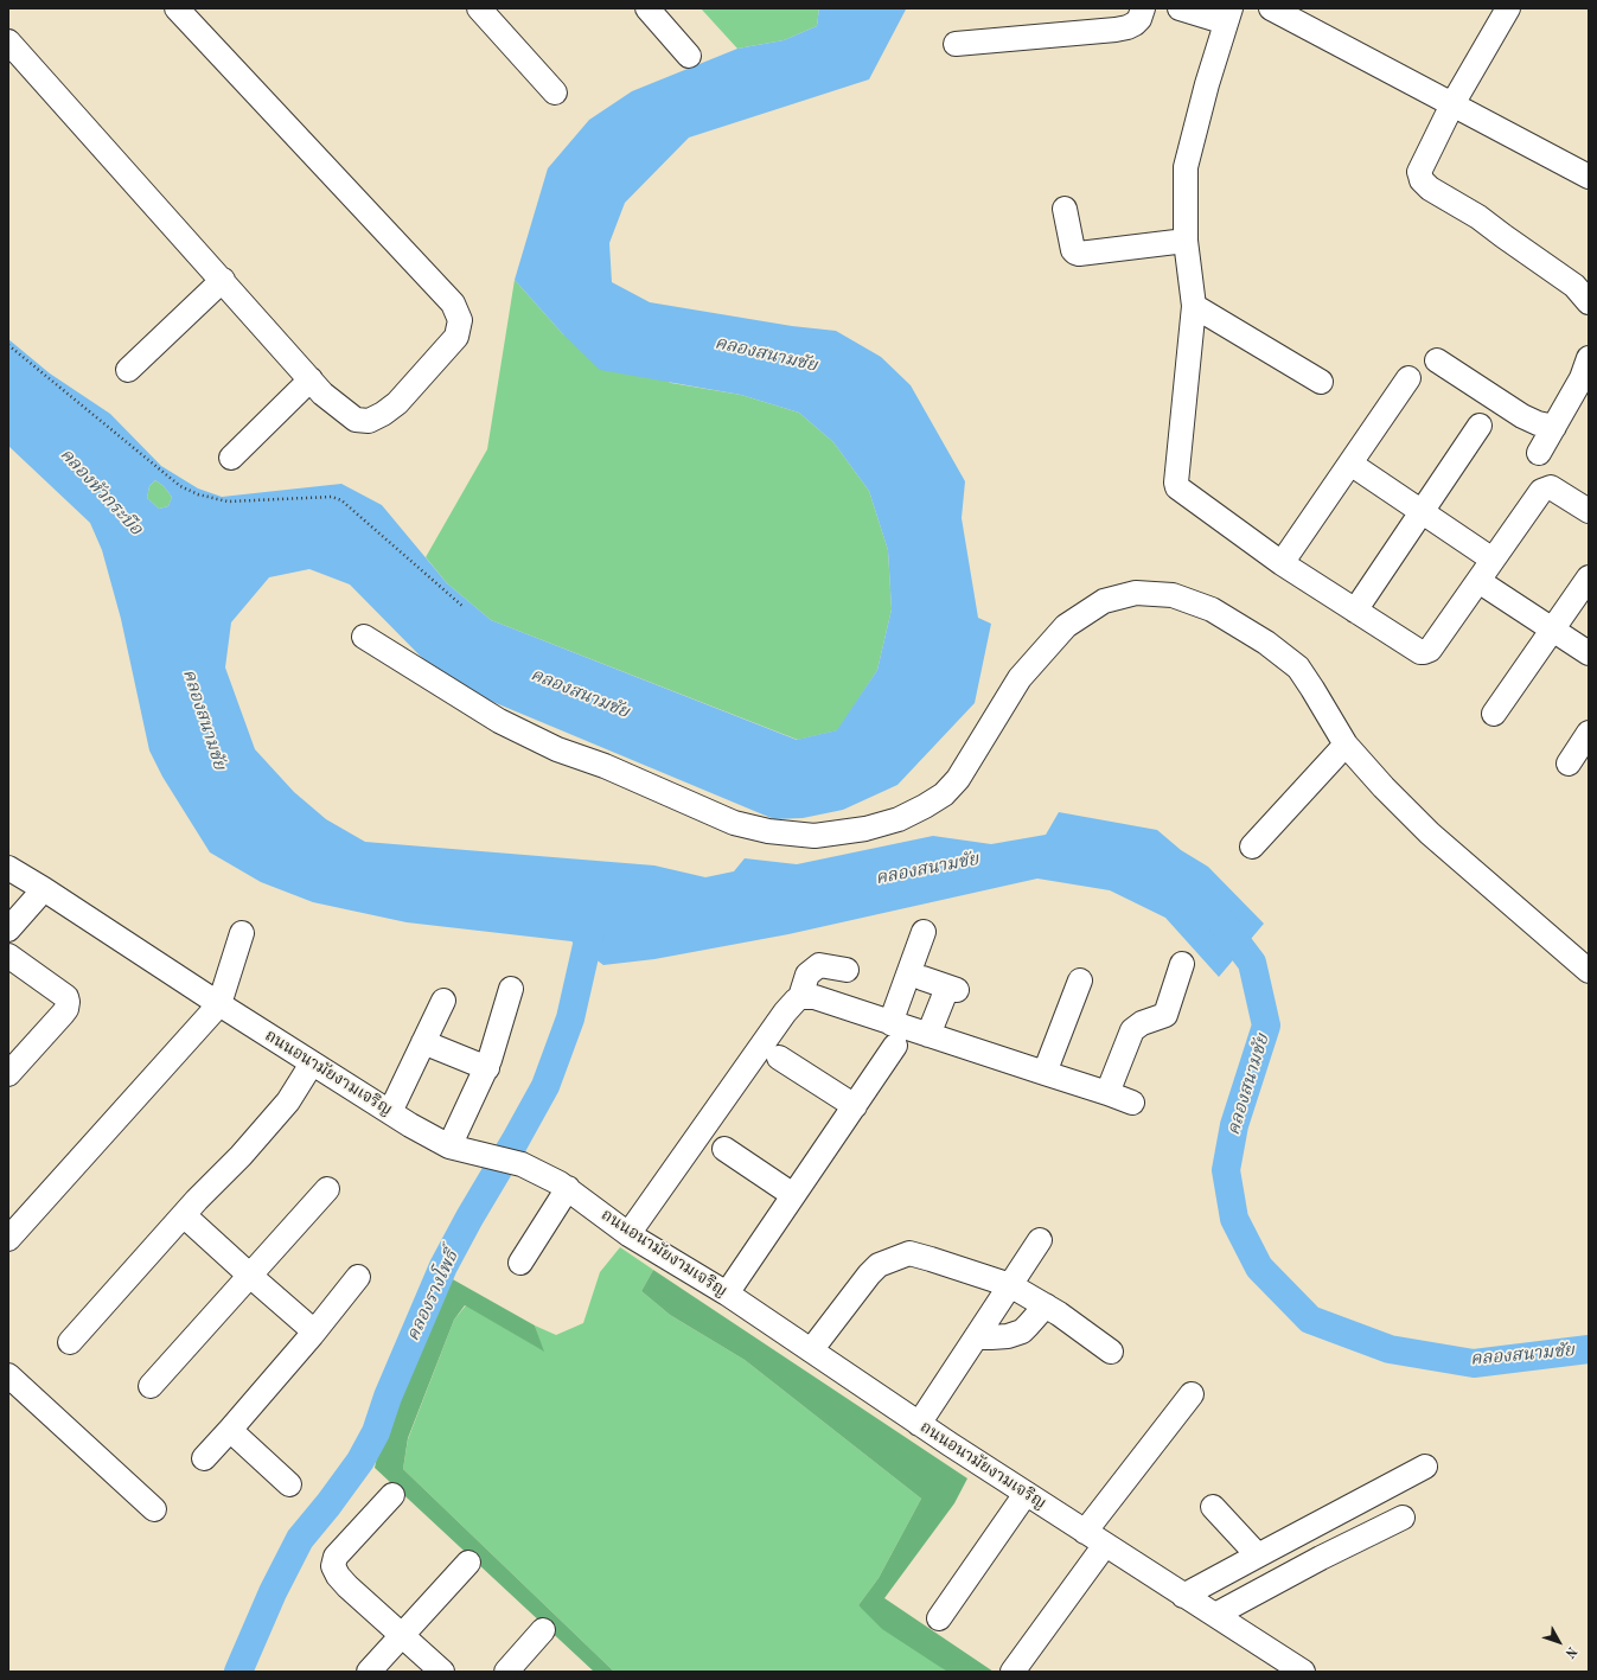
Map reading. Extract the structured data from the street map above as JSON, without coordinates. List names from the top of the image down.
{
  "streets": {
    "street": ["ถนนอนามัยงามเจริญ"]
  },
  "water": ["คลองสนามชัย", "คลองหัวกระบือ", "คลองรางโพธิ์"],
  "north": "bottom right"
}
